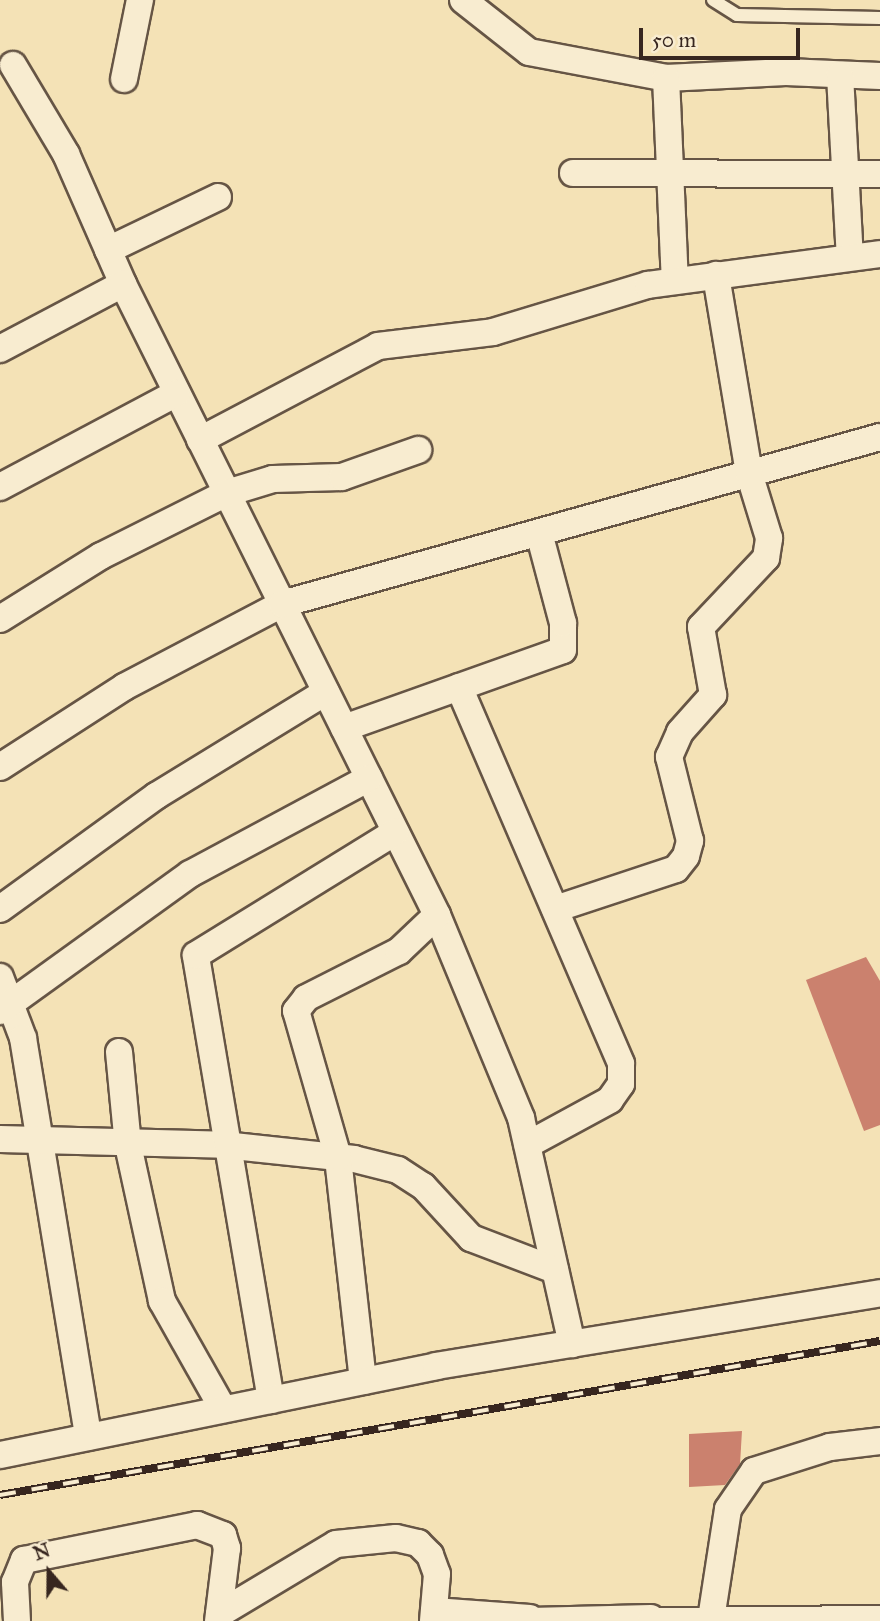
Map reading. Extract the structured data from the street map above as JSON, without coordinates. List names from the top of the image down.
{
  "scale_bar": "50 m",
  "north": "top"
}
